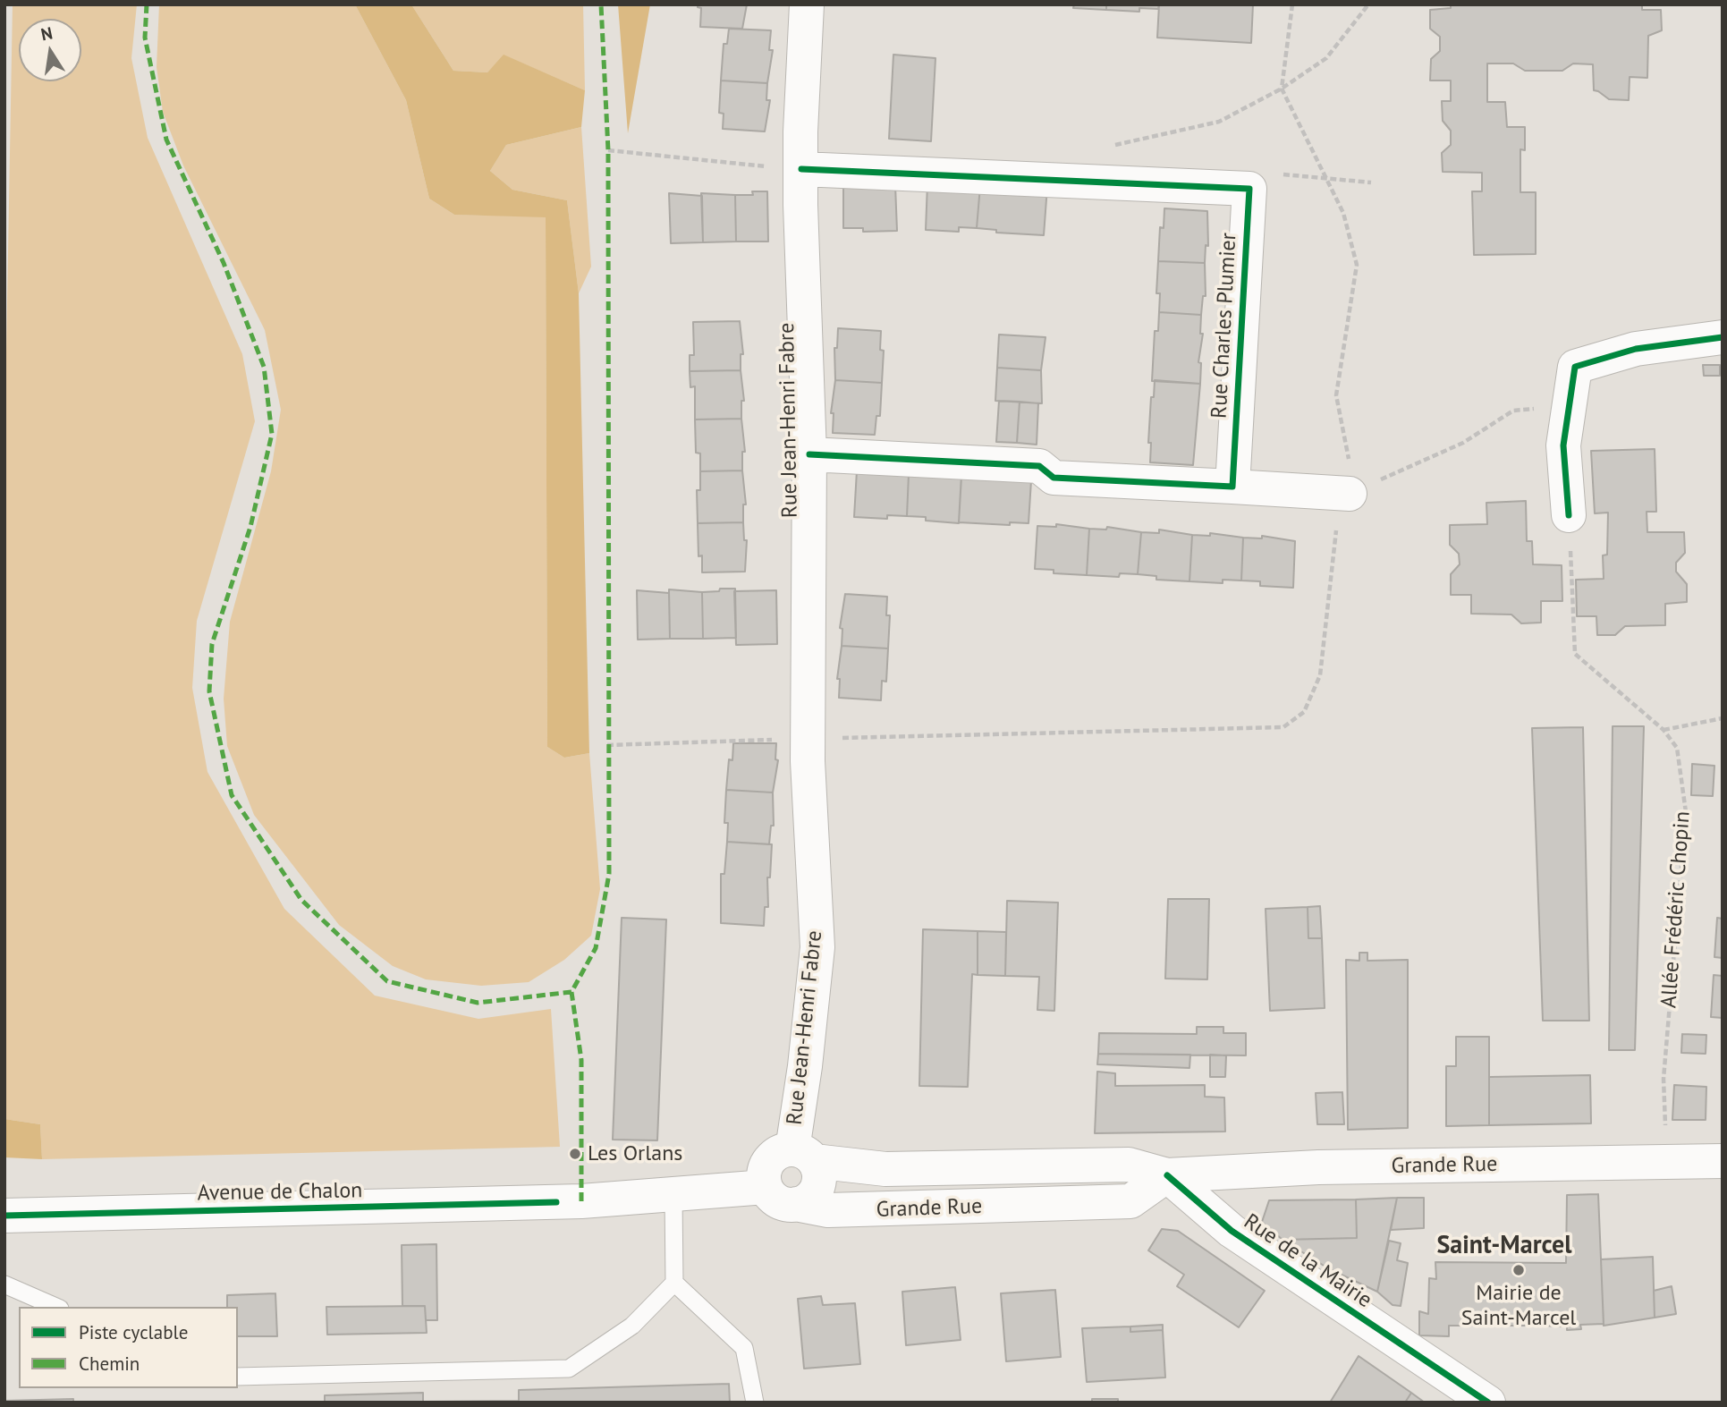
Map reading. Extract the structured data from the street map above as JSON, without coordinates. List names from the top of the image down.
{
  "streets": {
    "street": [
      "Rue Charles Plumier",
      "Rue Jean-Henri Fabre",
      "Grande Rue",
      "Avenue de Chalon",
      "Rue de la Mairie"
    ],
    "path": ["Allée Frédéric Chopin"]
  },
  "crossings": [
    ["Rue Jean-Henri Fabre", "Grande Rue"],
    ["Rue Jean-Henri Fabre", "Avenue de Chalon"],
    ["Allée Frédéric Chopin", "Grande Rue"],
    ["Grande Rue", "Avenue de Chalon"],
    ["Grande Rue", "Rue de la Mairie"]
  ],
  "districts": ["Saint-Marcel"],
  "places": ["Les Orlans", "Mairie de Saint-Marcel"],
  "legend": ["Piste cyclable", "Chemin"],
  "north": "top"
}
